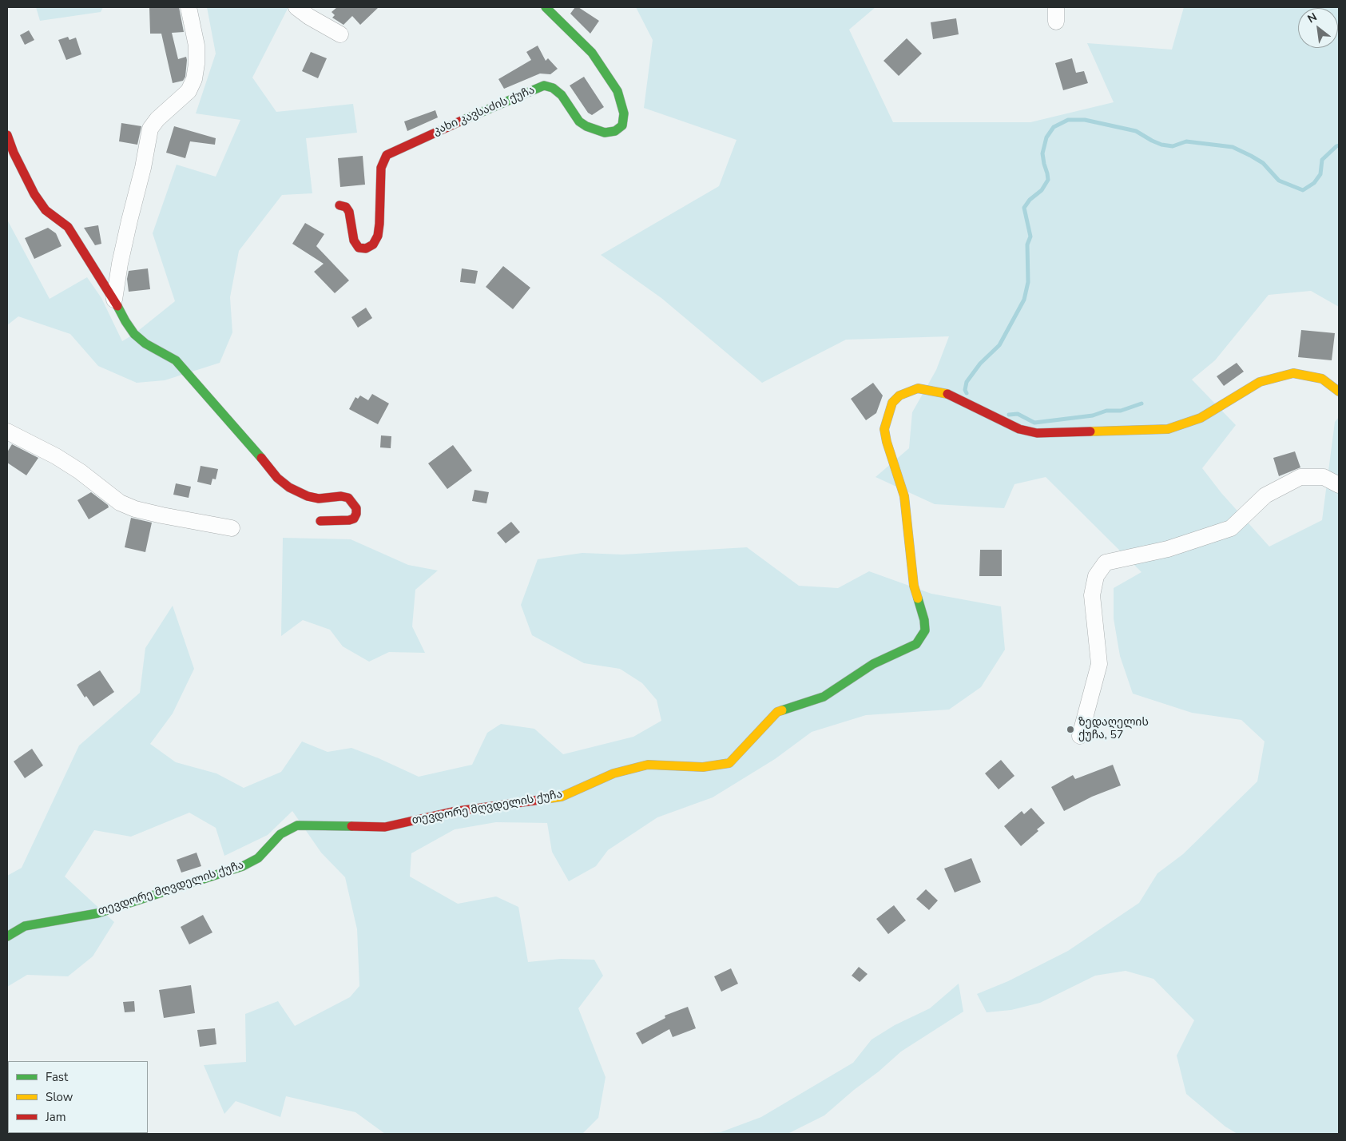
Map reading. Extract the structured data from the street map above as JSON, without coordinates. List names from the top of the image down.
{
  "streets": {
    "street": ["კახი კავსაძის ქუჩა", "თევდორე მღვდელის ქუჩა"]
  },
  "places": ["ზედაღელის ქუჩა, 57"],
  "legend": ["Fast", "Slow", "Jam"],
  "north": "top left"
}
